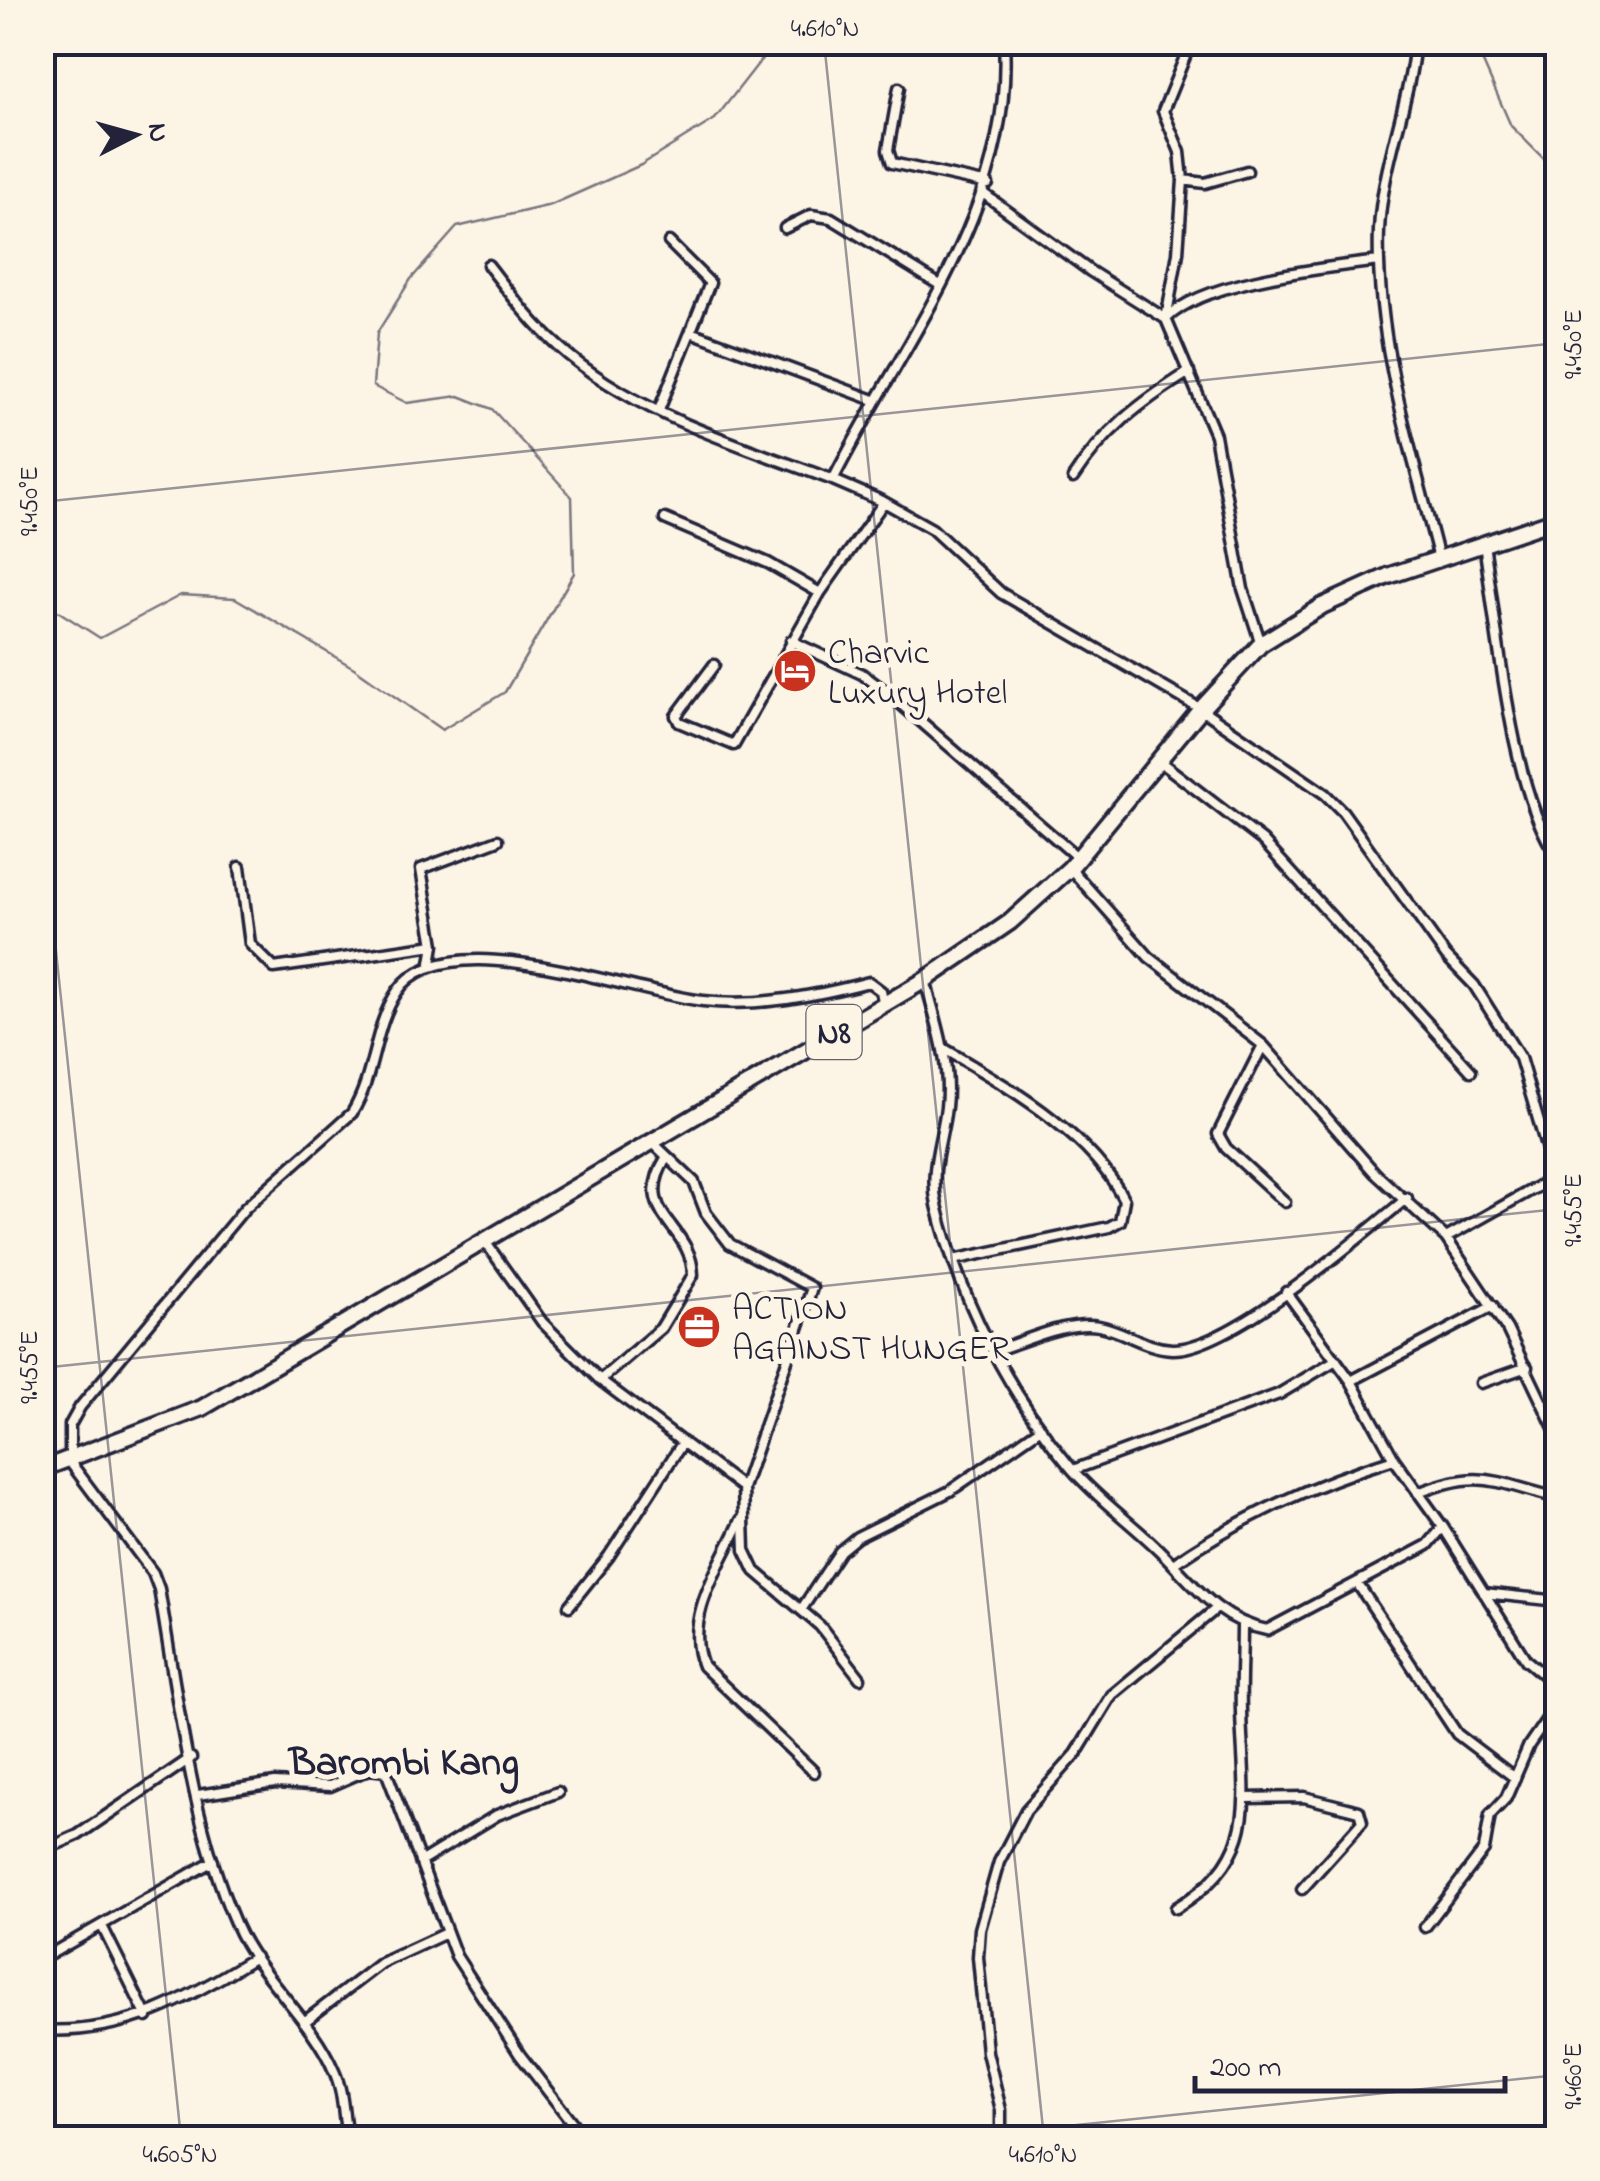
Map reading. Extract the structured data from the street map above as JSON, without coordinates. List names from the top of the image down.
{
  "streets": {
    "highway": ["N8"]
  },
  "districts": ["Barombi Kang"],
  "places": {
    "hotel": ["Charvic Luxury Hotel"],
    "office": ["ACTION AGAINST HUNGER"]
  },
  "scale_bar": "200 m",
  "north": "right",
  "coordinates": [
    "4.610°N",
    "9.450°E",
    "9.455°E",
    "9.460°E",
    "4.605°N"
  ]
}
